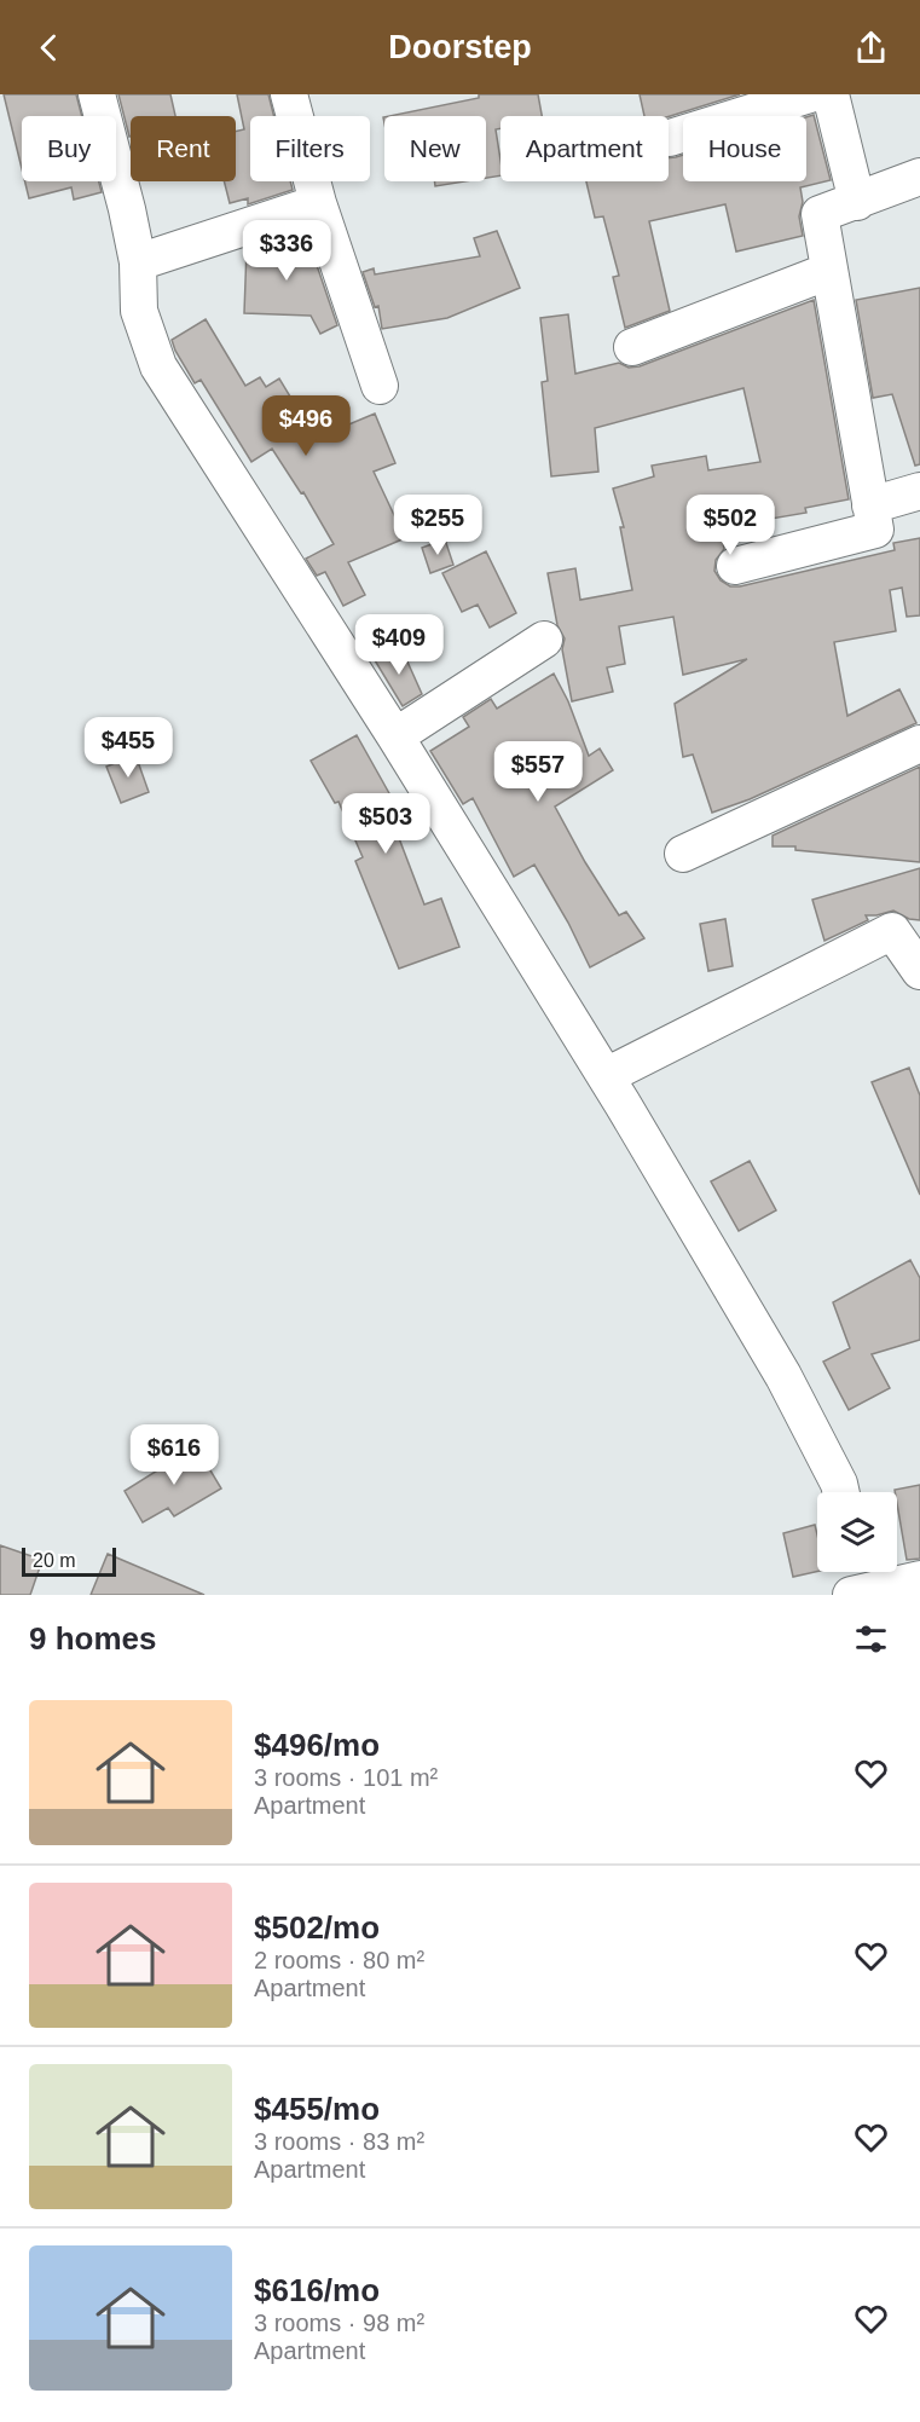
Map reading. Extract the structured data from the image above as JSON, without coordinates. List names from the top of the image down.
{
  "scale_bar": "20 m",
  "page": {
    "header": "Doorstep",
    "chip": [
      "Buy",
      "Rent",
      "Filters",
      "New",
      "Apartment",
      "House"
    ],
    "price": [
      "$336",
      "$496",
      "$255",
      "$502",
      "$409",
      "$455",
      "$557",
      "$503",
      "$616"
    ],
    "scale": "20 m",
    "heading": "9 homes",
    "list": [
      {
        "name": "$496/mo",
        "note": "3 rooms · 101 m² · Apartment"
      },
      {
        "name": "$502/mo",
        "note": "2 rooms · 80 m² · Apartment"
      },
      {
        "name": "$455/mo",
        "note": "3 rooms · 83 m² · Apartment"
      },
      {
        "name": "$616/mo",
        "note": "3 rooms · 98 m² · Apartment"
      }
    ]
  }
}
